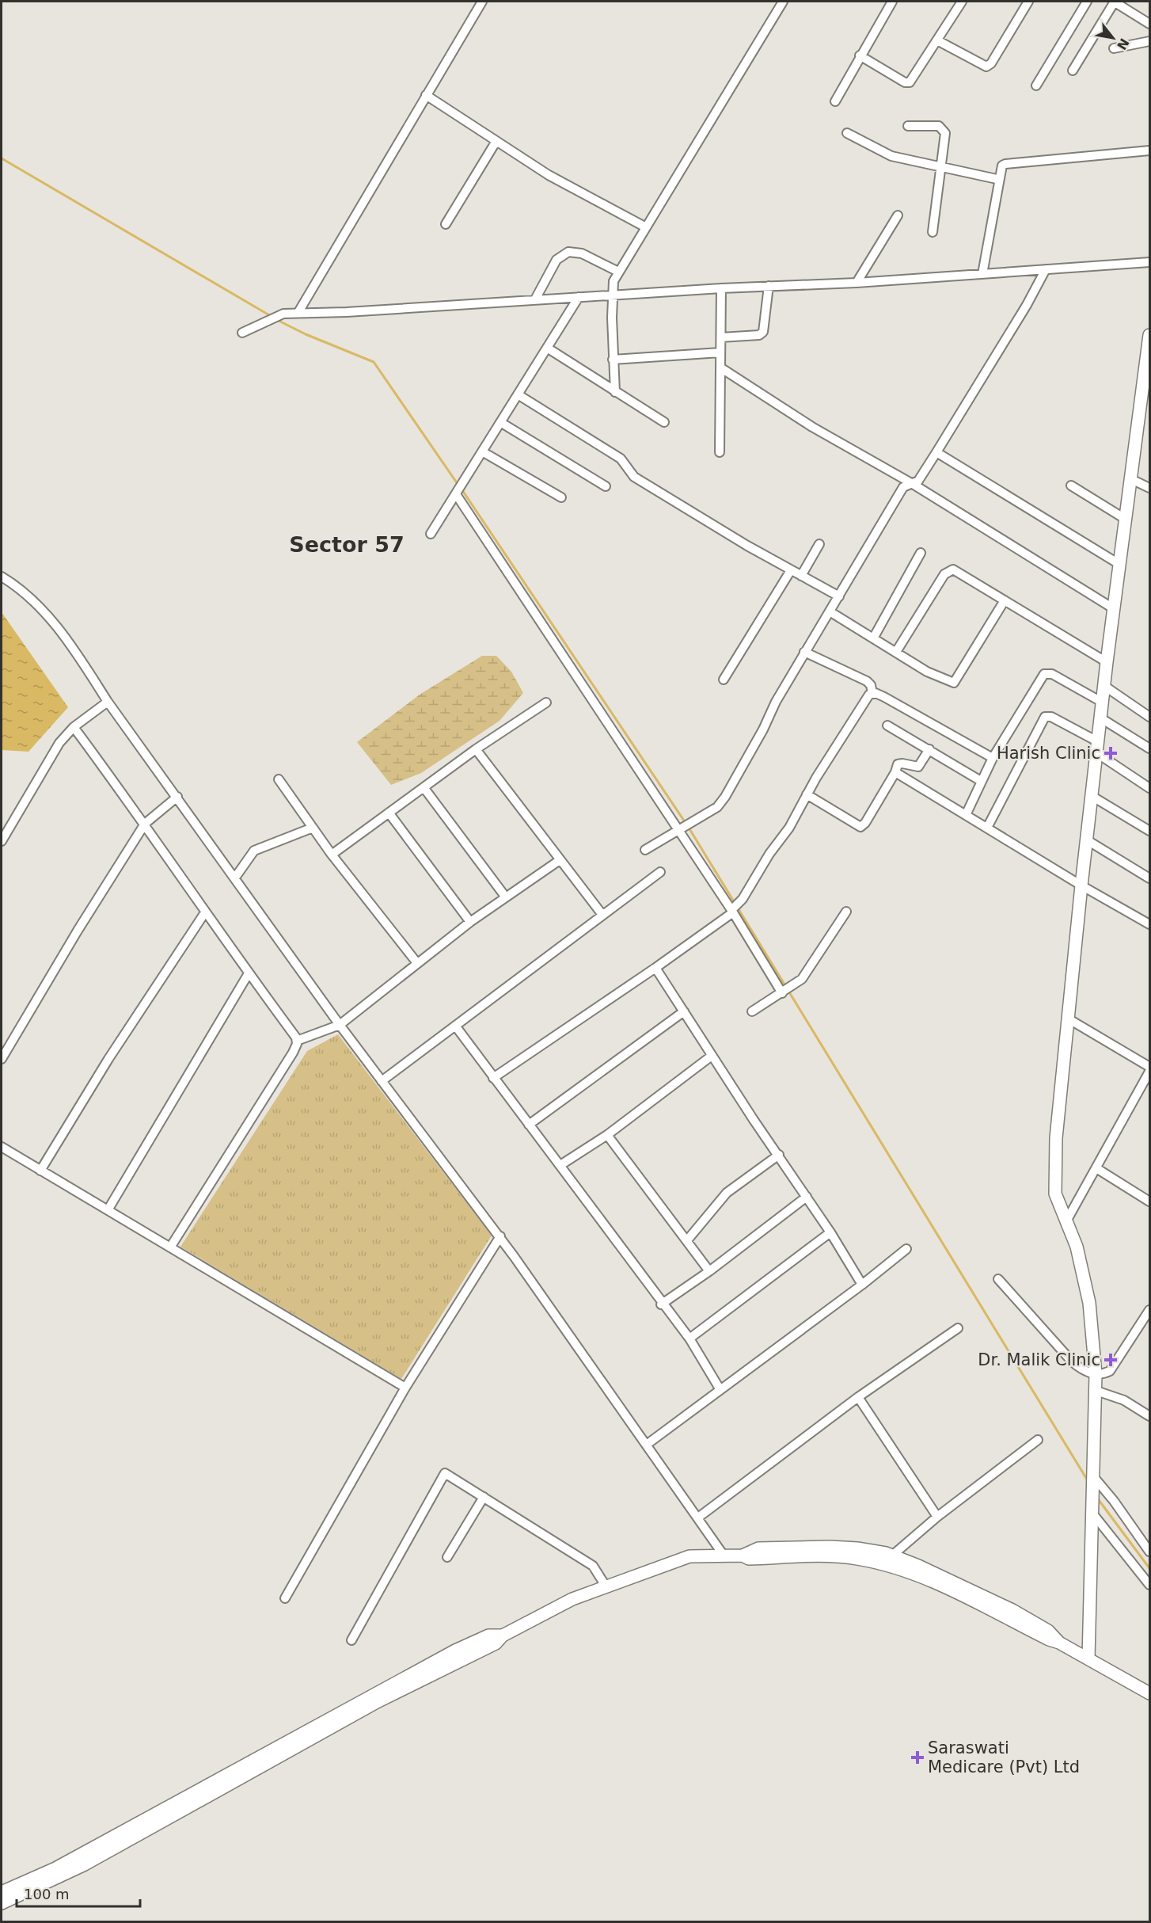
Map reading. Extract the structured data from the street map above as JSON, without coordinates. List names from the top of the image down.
{
  "districts": ["Sector 57"],
  "places": {
    "health": ["Harish Clinic", "Dr. Malik Clinic", "Saraswati Medicare (Pvt) Ltd"]
  },
  "scale_bar": "100 m",
  "north": "bottom right"
}
